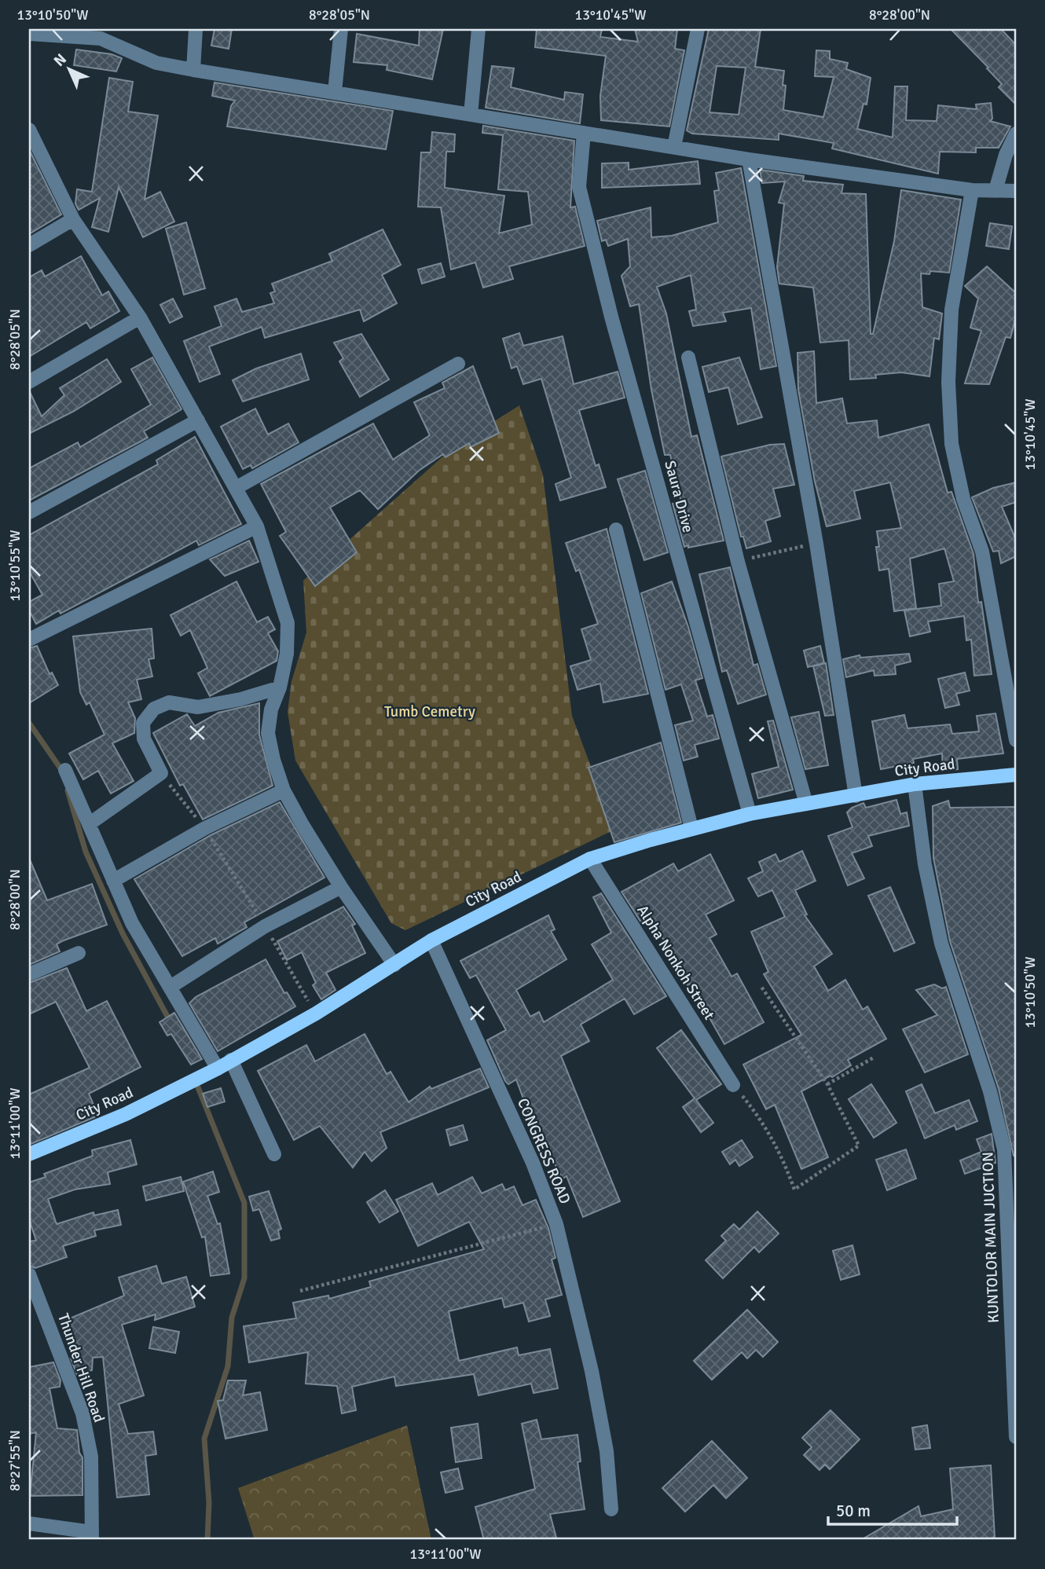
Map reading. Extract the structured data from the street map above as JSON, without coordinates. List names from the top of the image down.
{
  "streets": {
    "main road": ["City Road"],
    "street": [
      "Saura Drive",
      "Alpha Nonkoh Street",
      "CONGRESS ROAD",
      "KUNTOLOR MAIN JUCTION",
      "Thunder Hill Road"
    ]
  },
  "crossings": [
    ["Saura Drive", "City Road"],
    ["City Road", "Alpha Nonkoh Street"],
    ["City Road", "CONGRESS ROAD"],
    ["City Road", "KUNTOLOR MAIN JUCTION"]
  ],
  "parks": ["Tumb Cemetry"],
  "scale_bar": "50 m",
  "north": "top left",
  "coordinates": [
    "13°10'50\"W",
    "8°28'05\"N",
    "13°10'45\"W",
    "8°28'00\"N",
    "13°10'55\"W",
    "13°11'00\"W",
    "8°27'55\"N"
  ]
}
